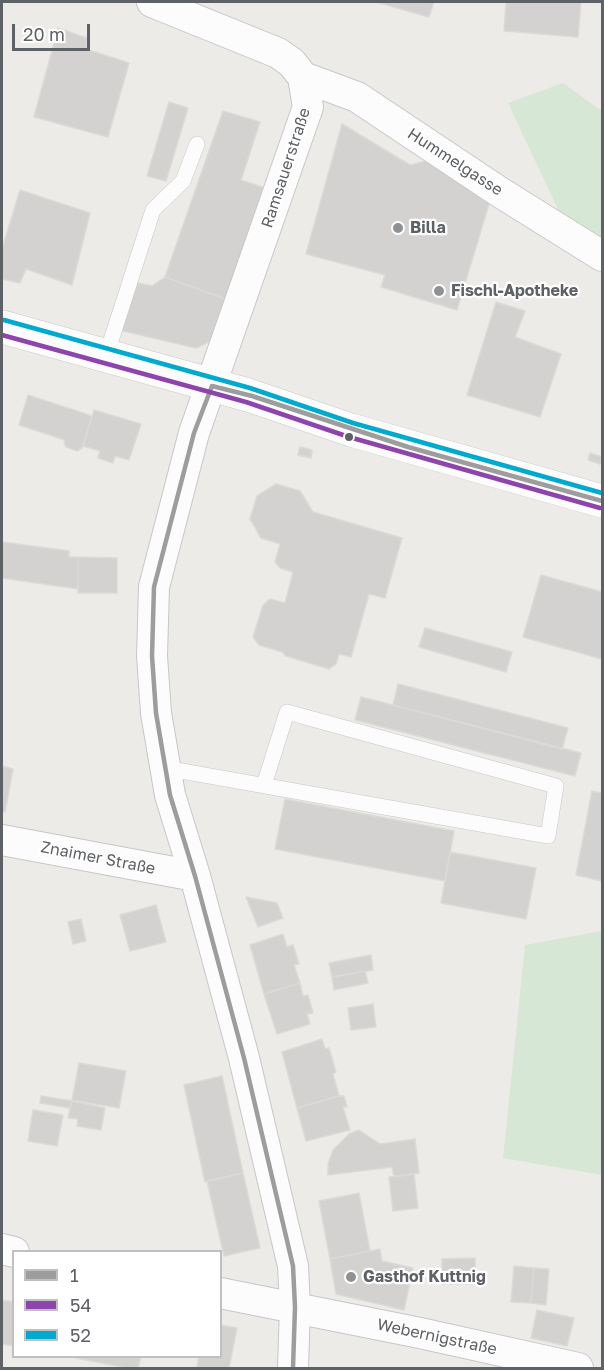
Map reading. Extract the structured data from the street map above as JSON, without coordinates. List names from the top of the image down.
{
  "streets": {
    "street": [
      "Hummelgasse",
      "Ramsauerstraße",
      "Znaimer Straße",
      "Webernigstraße"
    ]
  },
  "crossings": [
    ["Hummelgasse", "Ramsauerstraße"],
    ["Ramsauerstraße", "Znaimer Straße"],
    ["Ramsauerstraße", "Webernigstraße"]
  ],
  "places": ["Billa", "Fischl-Apotheke", "Gasthof Kuttnig"],
  "lines": ["transit line 52", "transit line 54", "transit line 1"],
  "legend": ["1", "54", "52"],
  "scale_bar": "20 m"
}
